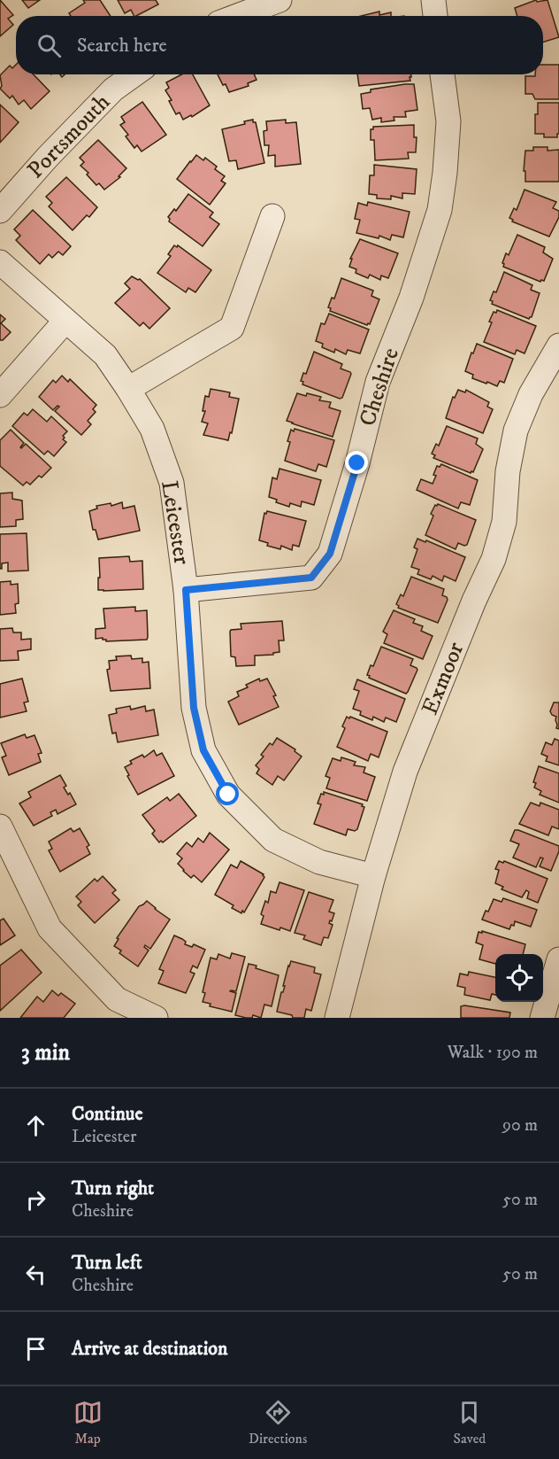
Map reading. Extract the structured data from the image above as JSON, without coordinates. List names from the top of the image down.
{
  "streets": {
    "street": [
      "Portsmouth",
      "Cheshire",
      "Leicester",
      "Exmoor"
    ]
  },
  "crossings": [
    ["Cheshire", "Leicester"],
    ["Leicester", "Exmoor"]
  ],
  "page": {
    "search": "Search here",
    "heading": ["3 min", "Walk · 190 m"],
    "list": [
      ["Continue", "Leicester", "90 m"],
      ["Turn right", "Cheshire", "50 m"],
      ["Turn left", "Cheshire", "50 m"],
      "Arrive at destination"
    ],
    "nav": ["Map", "Directions", "Saved"]
  }
}
